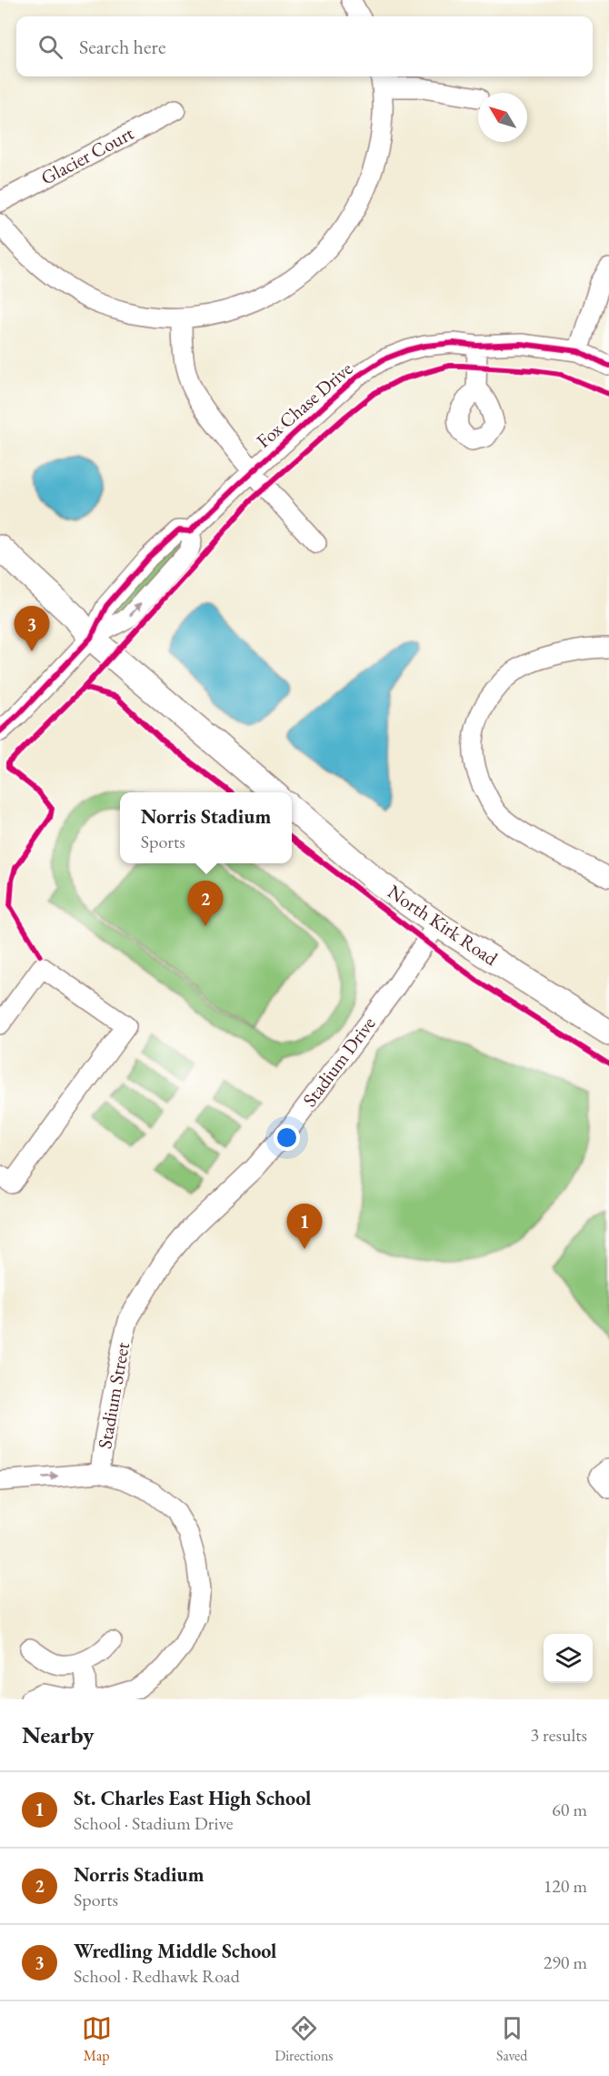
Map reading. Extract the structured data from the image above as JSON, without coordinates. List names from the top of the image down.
{
  "streets": {
    "main road": ["North Kirk Road"],
    "street": [
      "Glacier Court",
      "Fox Chase Drive",
      "Stadium Drive",
      "Stadium Street"
    ]
  },
  "crossings": [
    ["North Kirk Road", "Stadium Drive"],
    ["Stadium Drive", "Stadium Street"]
  ],
  "north": "top left",
  "page": {
    "search": "Search here",
    "pins": ["3", "2", "1"],
    "popup": ["Norris Stadium", "Sports"],
    "heading": ["Nearby", "3 results"],
    "list": [
      {
        "mark": "1",
        "name": "St. Charles East High School",
        "note": "School · Stadium Drive",
        "value": "60 m"
      },
      {
        "mark": "2",
        "name": "Norris Stadium",
        "note": "Sports",
        "value": "120 m"
      },
      {
        "mark": "3",
        "name": "Wredling Middle School",
        "note": "School · Redhawk Road",
        "value": "290 m"
      }
    ],
    "nav": ["Map", "Directions", "Saved"]
  }
}
